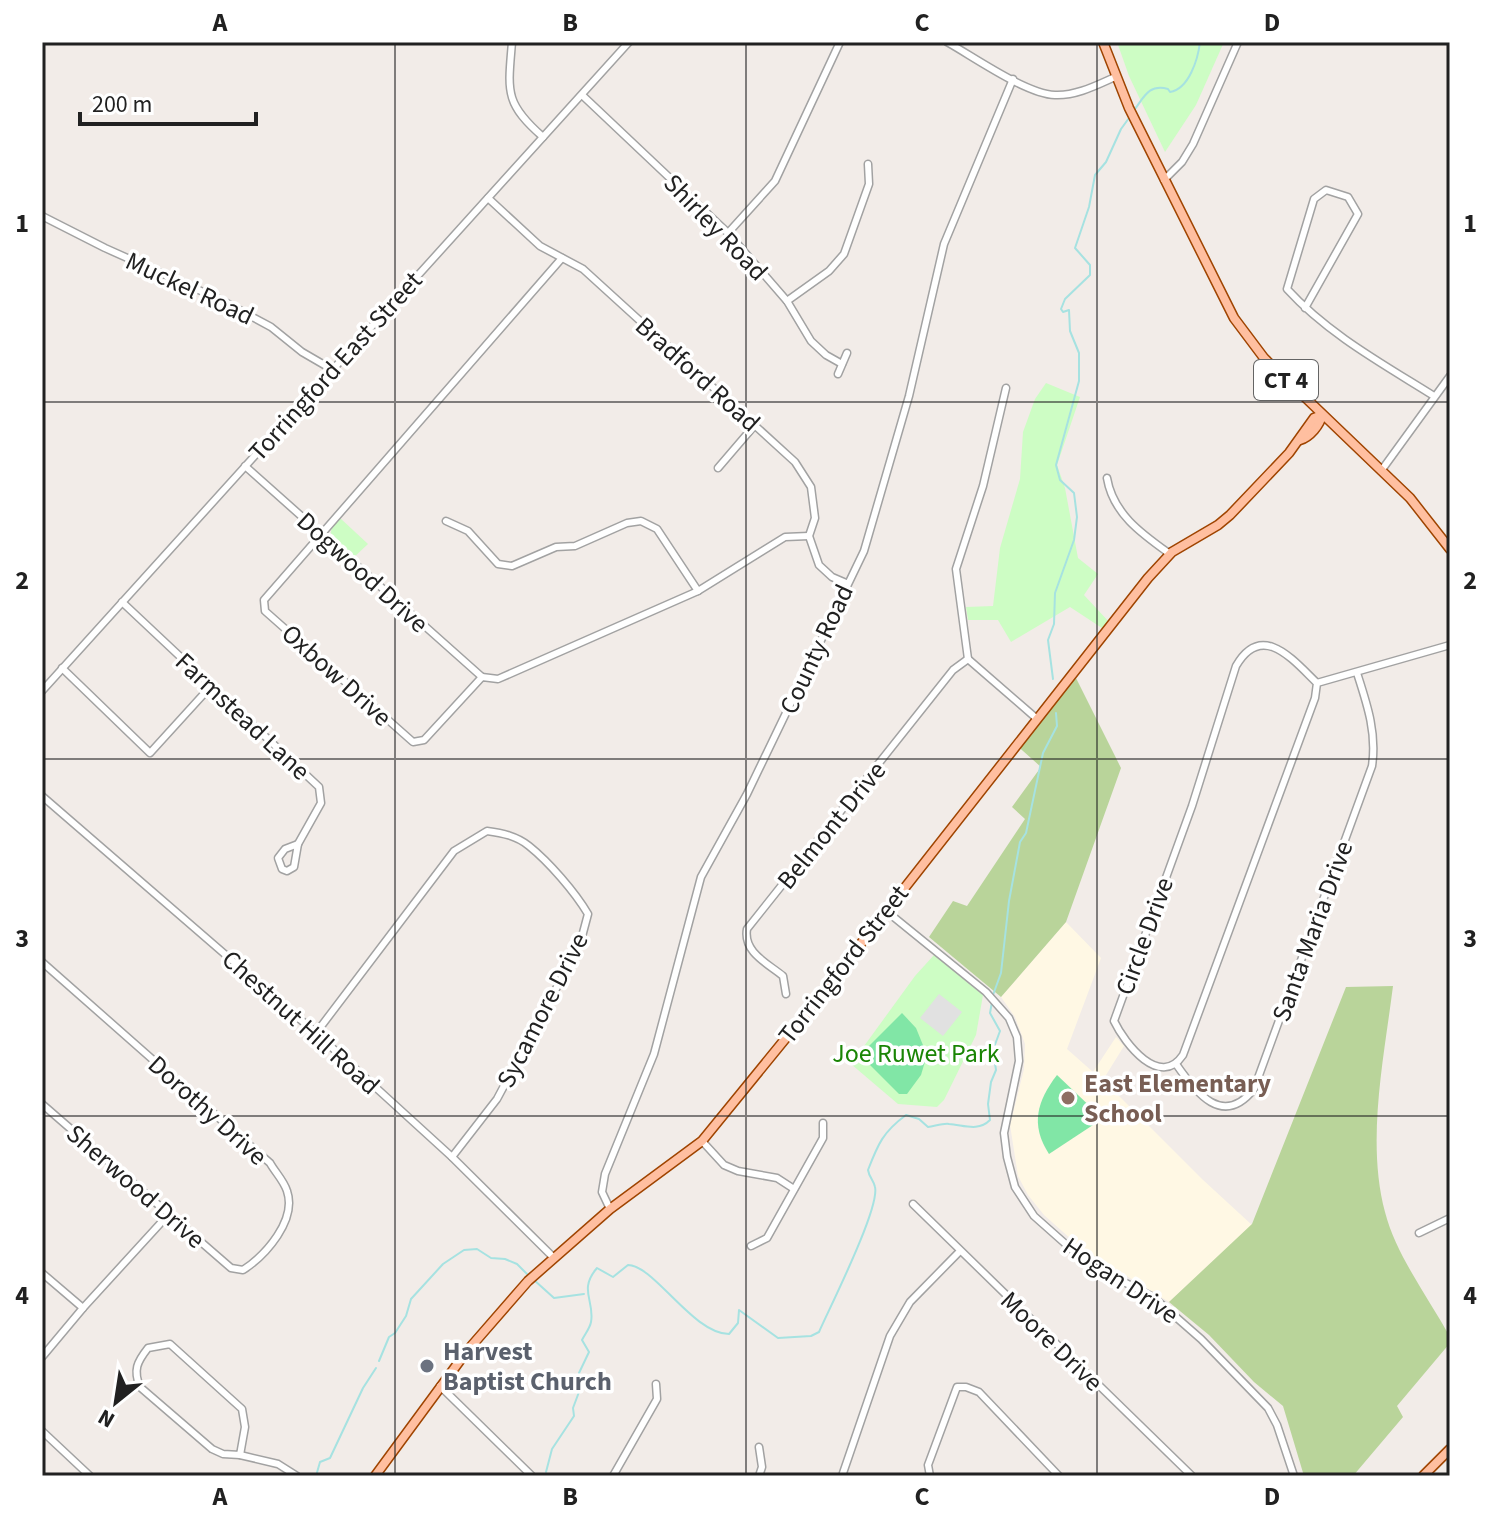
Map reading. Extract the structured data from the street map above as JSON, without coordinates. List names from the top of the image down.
{
  "streets": {
    "main road": ["CT 4", "Torringford Street"],
    "street": [
      "Shirley Road",
      "Muckel Road",
      "Torringford East Street",
      "Bradford Road",
      "Dogwood Drive",
      "County Road",
      "Oxbow Drive",
      "Farmstead Lane",
      "Belmont Drive",
      "Santa Maria Drive",
      "Circle Drive",
      "Sycamore Drive",
      "Chestnut Hill Road",
      "Dorothy Drive",
      "Sherwood Drive",
      "Hogan Drive",
      "Moore Drive"
    ]
  },
  "crossings": [
    ["Shirley Road", "Torringford East Street"],
    ["Muckel Road", "Torringford East Street"],
    ["Torringford East Street", "Bradford Road"],
    ["Torringford East Street", "Dogwood Drive"],
    ["Torringford East Street", "Farmstead Lane"],
    ["Bradford Road", "Oxbow Drive"],
    ["CT 4", "Torringford Street"],
    ["Dogwood Drive", "Oxbow Drive"],
    ["County Road", "Torringford Street"],
    ["Santa Maria Drive", "Circle Drive"],
    ["Torringford Street", "Chestnut Hill Road"],
    ["Torringford Street", "Hogan Drive"],
    ["Sycamore Drive", "Chestnut Hill Road"],
    ["Dorothy Drive", "Sherwood Drive"]
  ],
  "parks": ["Joe Ruwet Park"],
  "places": ["East Elementary School", "Harvest Baptist Church"],
  "scale_bar": "200 m",
  "north": "bottom left",
  "grid": {
    "columns": [
      "A",
      "B",
      "C",
      "D"
    ],
    "rows": [
      "1",
      "2",
      "3",
      "4"
    ]
  }
}
